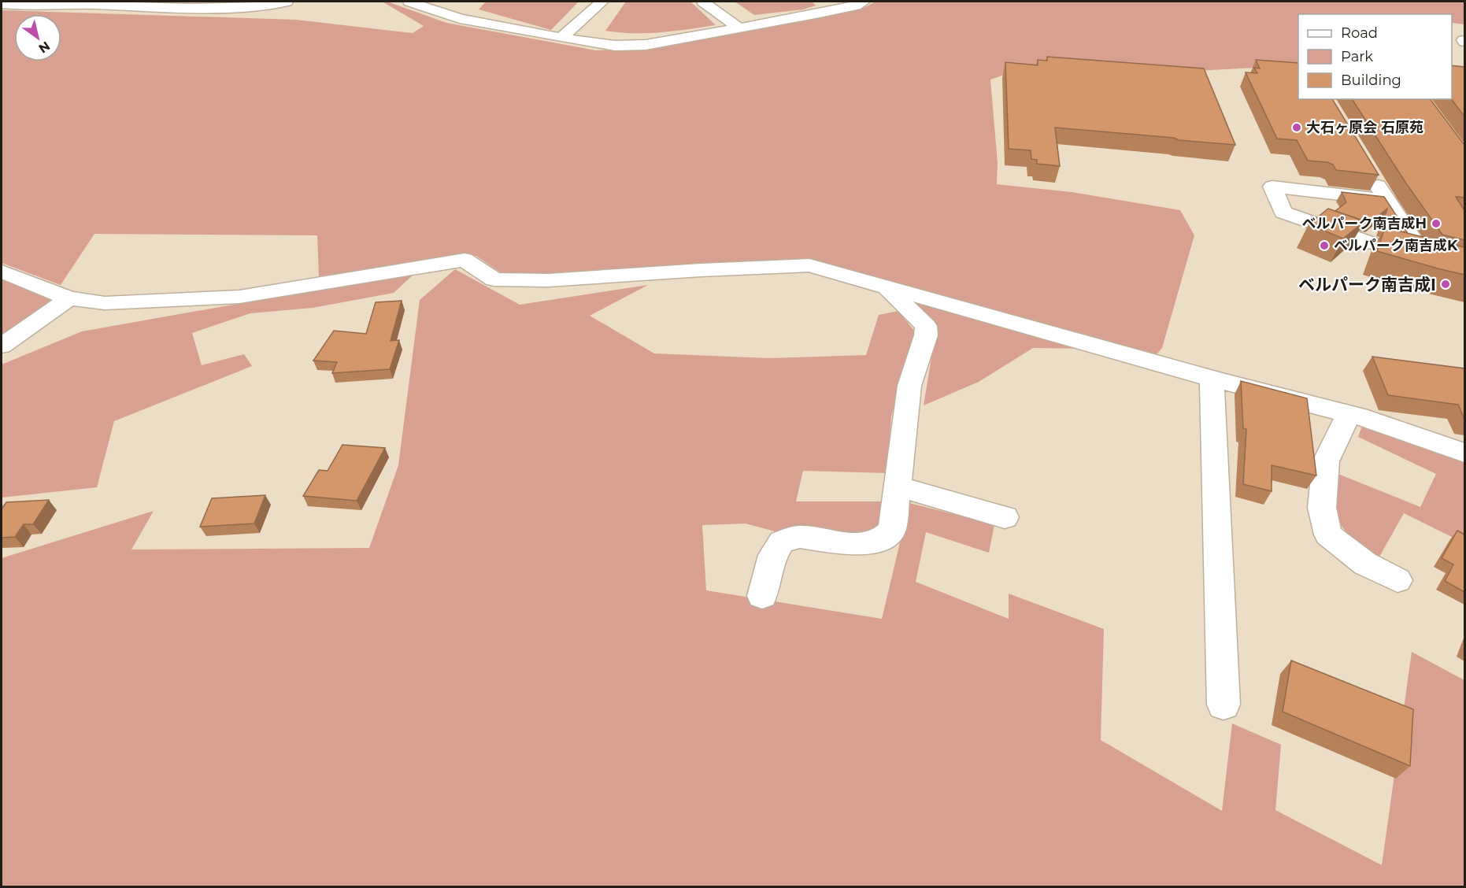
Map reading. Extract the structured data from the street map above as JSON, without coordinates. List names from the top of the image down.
{
  "places": [
    "大石ヶ原会 石原苑",
    "ベルパーク南吉成H",
    "ベルパーク南吉成K",
    "ベルパーク南吉成I"
  ],
  "legend": ["Road", "Park", "Building"],
  "north": "bottom right"
}
